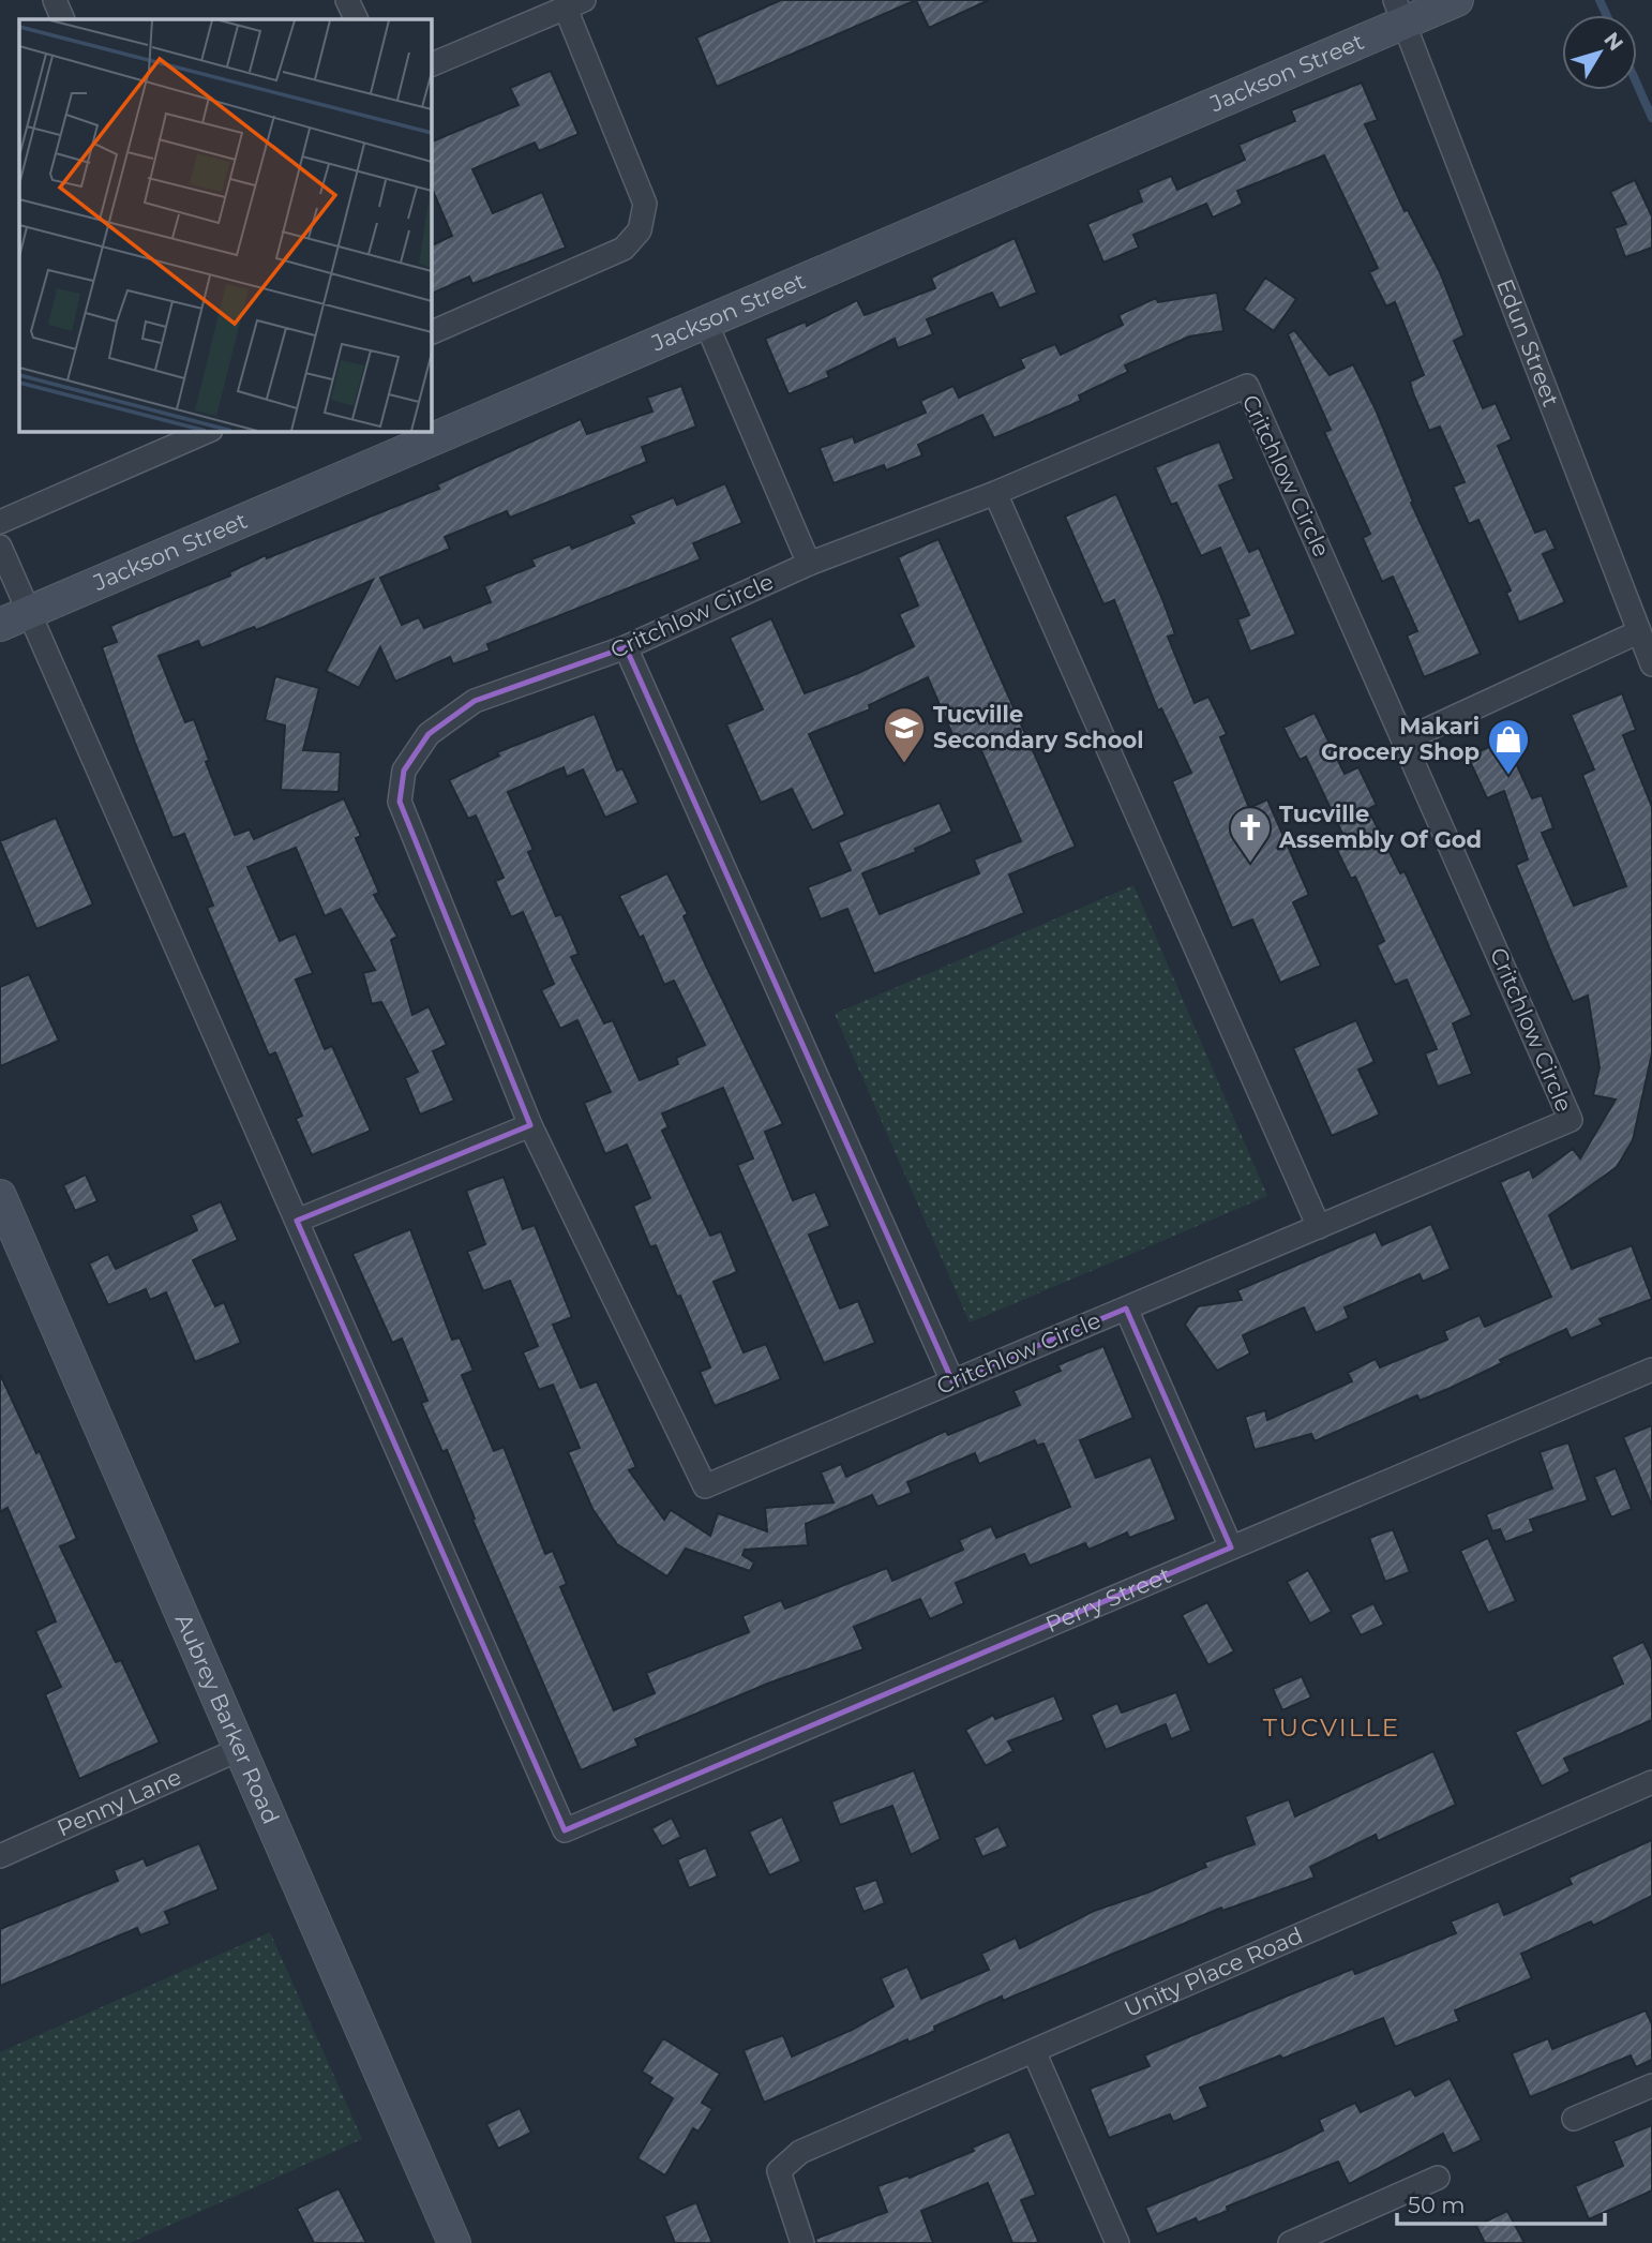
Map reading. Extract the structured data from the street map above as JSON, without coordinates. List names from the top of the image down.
{
  "streets": {
    "street": [
      "Jackson Street",
      "Edun Street",
      "Critchlow Circle",
      "Perry Street",
      "Aubrey Barker Road",
      "Penny Lane",
      "Unity Place Road"
    ]
  },
  "crossings": [
    ["Jackson Street", "Edun Street"],
    ["Aubrey Barker Road", "Penny Lane"]
  ],
  "districts": ["TUCVILLE"],
  "places": {
    "school or university": ["Tucville Secondary School"],
    "shop": ["Makari Grocery Shop"],
    "church": ["Tucville Assembly Of God"]
  },
  "scale_bar": "50 m",
  "north": "top right"
}
